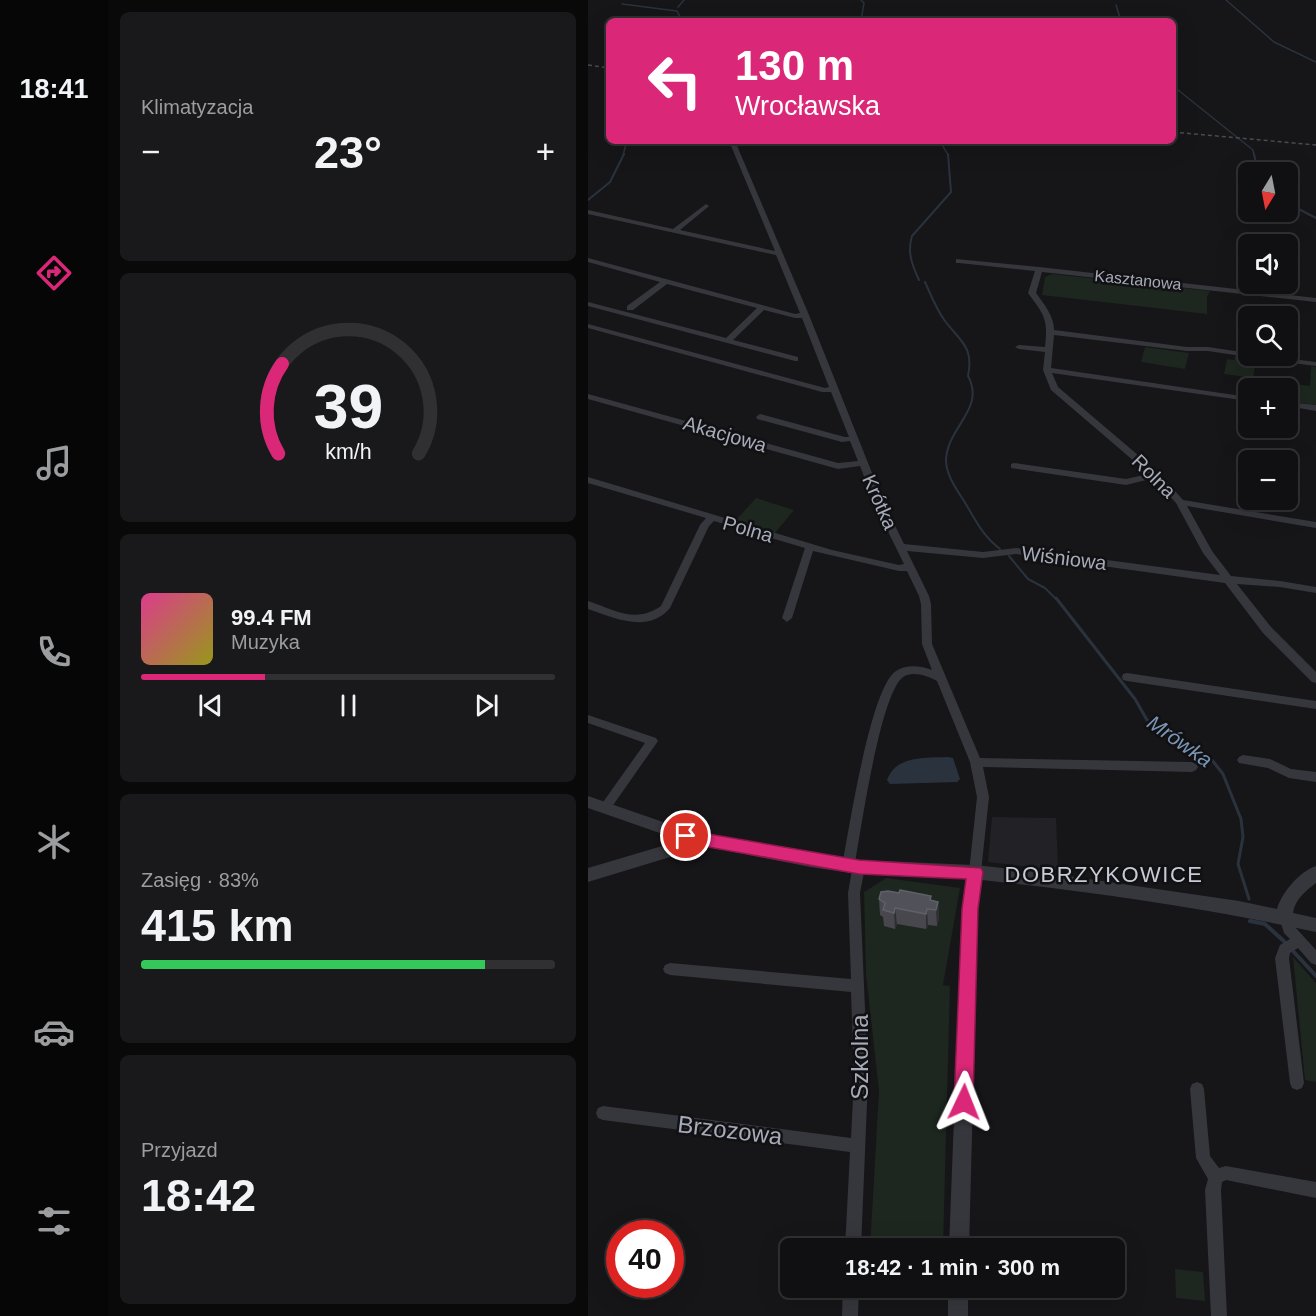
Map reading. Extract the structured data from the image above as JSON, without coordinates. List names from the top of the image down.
{
  "streets": {
    "street": [
      "Kasztanowa",
      "Akacjowa",
      "Rolna",
      "Krótka",
      "Polna",
      "Wiśniowa",
      "Szkolna",
      "Brzozowa"
    ]
  },
  "crossings": [
    ["Akacjowa", "Krótka"],
    ["Rolna", "Wiśniowa"],
    ["Krótka", "Polna"],
    ["Krótka", "Wiśniowa"],
    ["Krótka", "Szkolna"],
    ["Szkolna", "Brzozowa"]
  ],
  "districts": ["DOBRZYKOWICE"],
  "water": ["Mrówka"],
  "north": "bottom",
  "page": {
    "tabs": "18:41",
    "tile": [
      "Klimatyzacja",
      ["Zasięg · 83%", "415 km"],
      ["Przyjazd", "18:42"]
    ],
    "turn": ["130 m", "Wrocławska"],
    "heat": ["−", "23°", "+"],
    "map_buttons": ["+", "−"],
    "song": ["99.4 FM", "Muzyka"],
    "limit": "40",
    "trip": "18:42 · 1 min · 300 m",
    "gauge": ["39", "km/h"]
  }
}
